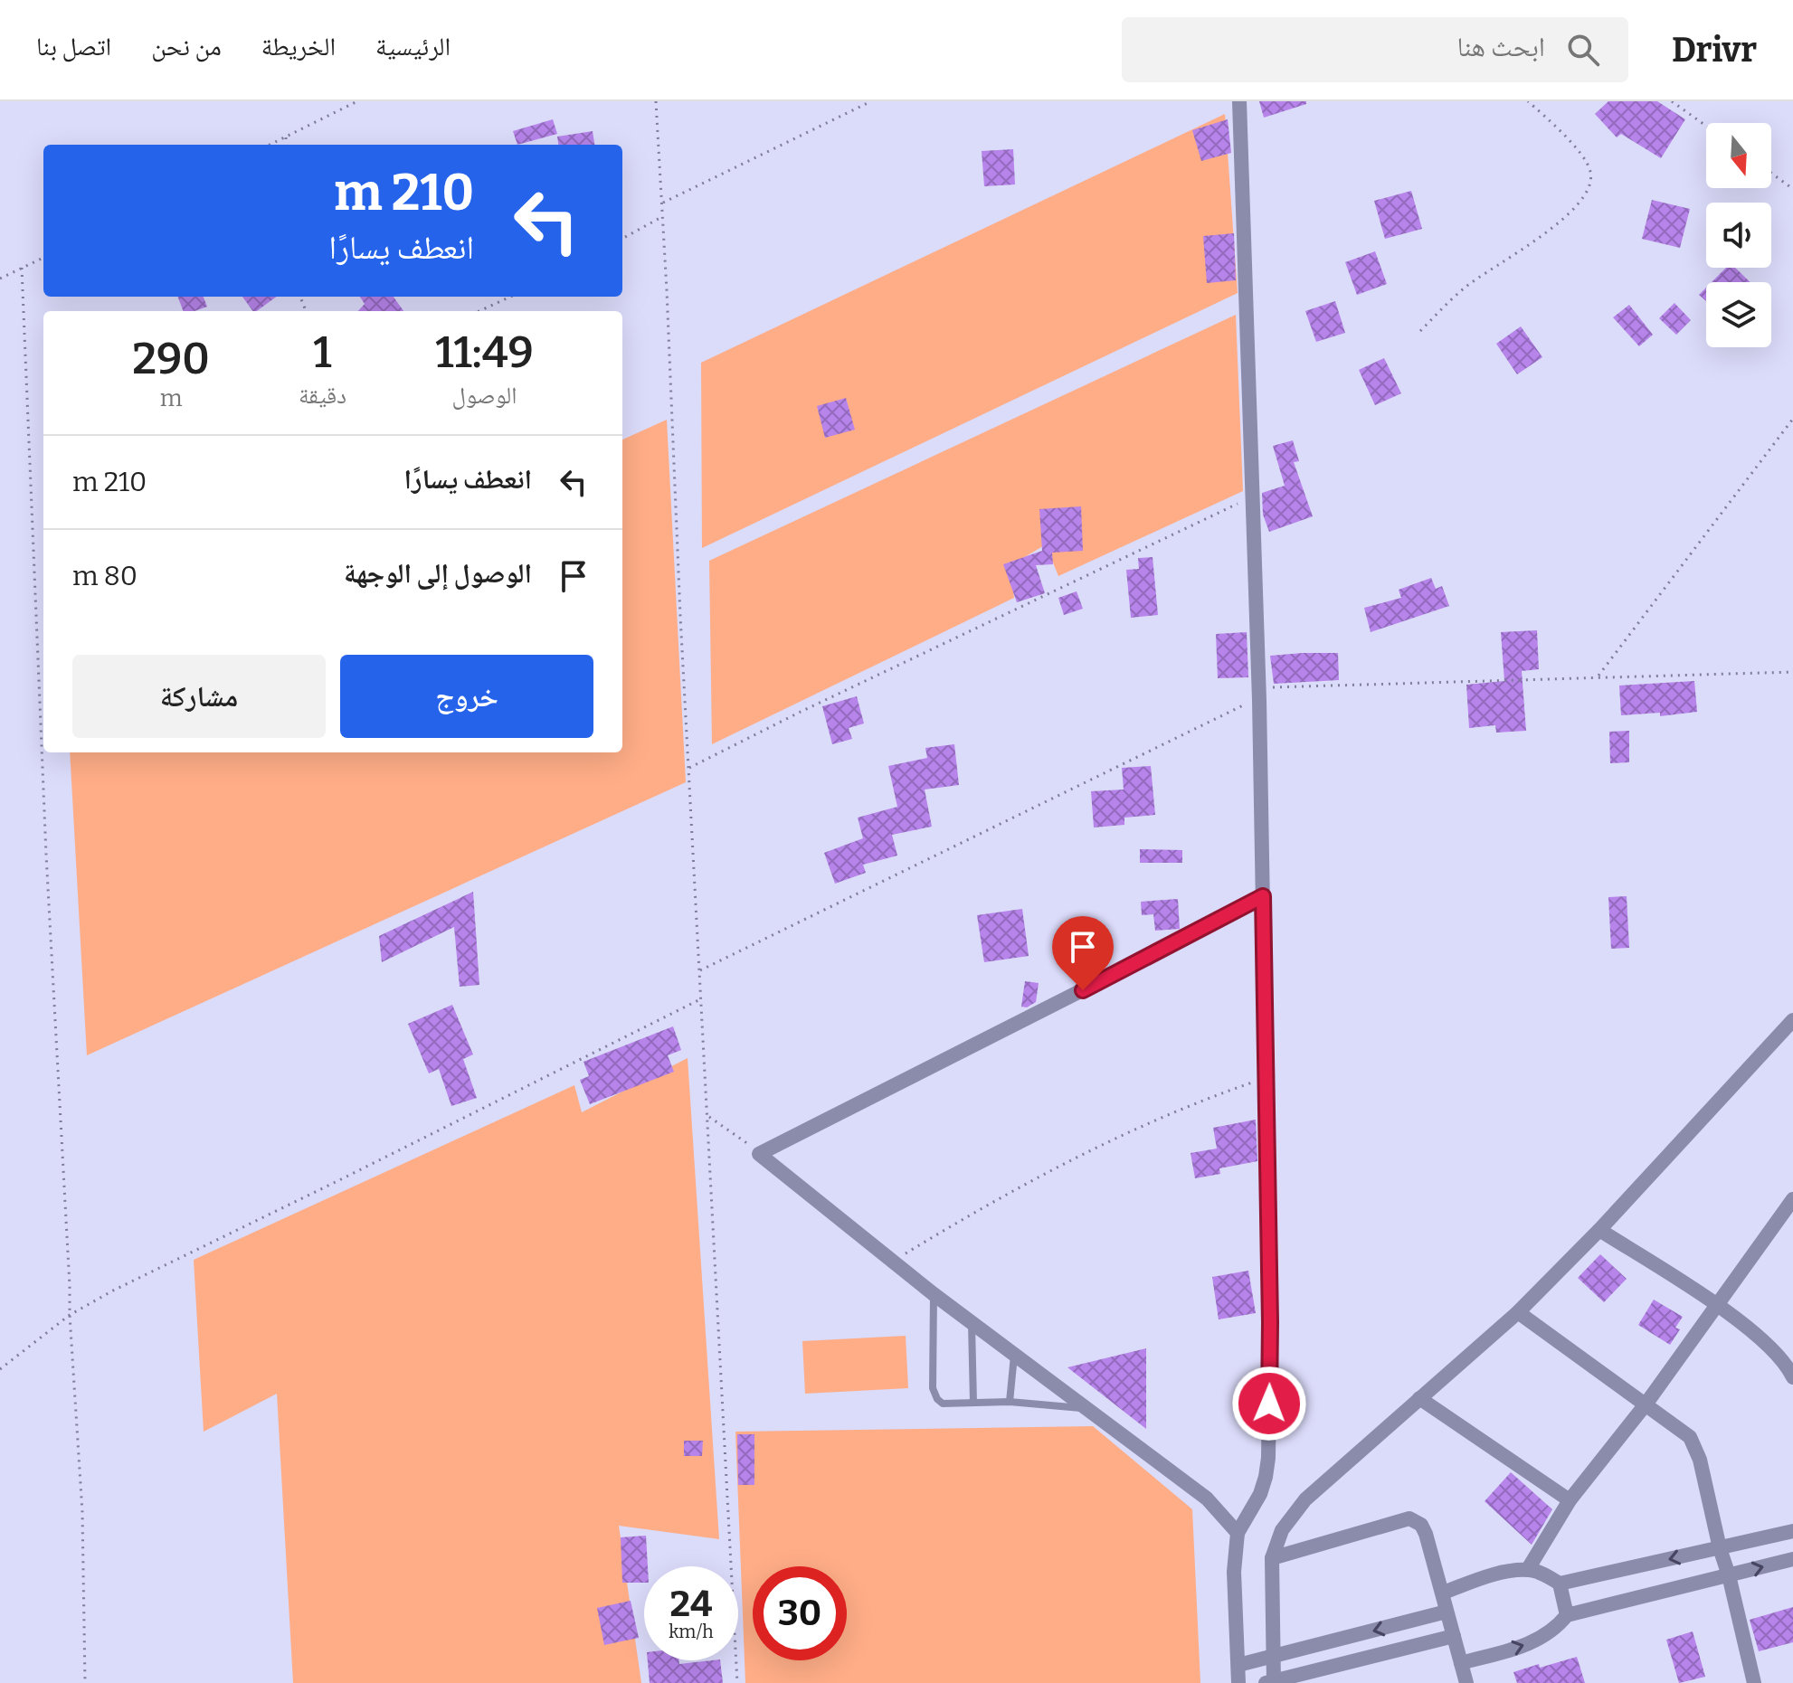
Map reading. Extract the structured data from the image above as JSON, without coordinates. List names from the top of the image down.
{
  "north": "bottom",
  "page": {
    "header": "Drivr",
    "search": "ابحث هنا",
    "nav": [
      "الرئيسية",
      "الخريطة",
      "من نحن",
      "اتصل بنا"
    ],
    "turn": ["210 m", "انعطف يسارًا"],
    "eta": [
      "11:49",
      "الوصول",
      "1",
      "دقيقة",
      "290",
      "m"
    ],
    "list": [
      {
        "name": "انعطف يسارًا",
        "value": "210 m"
      },
      {
        "name": "الوصول إلى الوجهة",
        "value": "80 m"
      }
    ],
    "buttons": ["خروج", "مشاركة"],
    "speed": "24 km/h",
    "limit": "30"
  }
}
